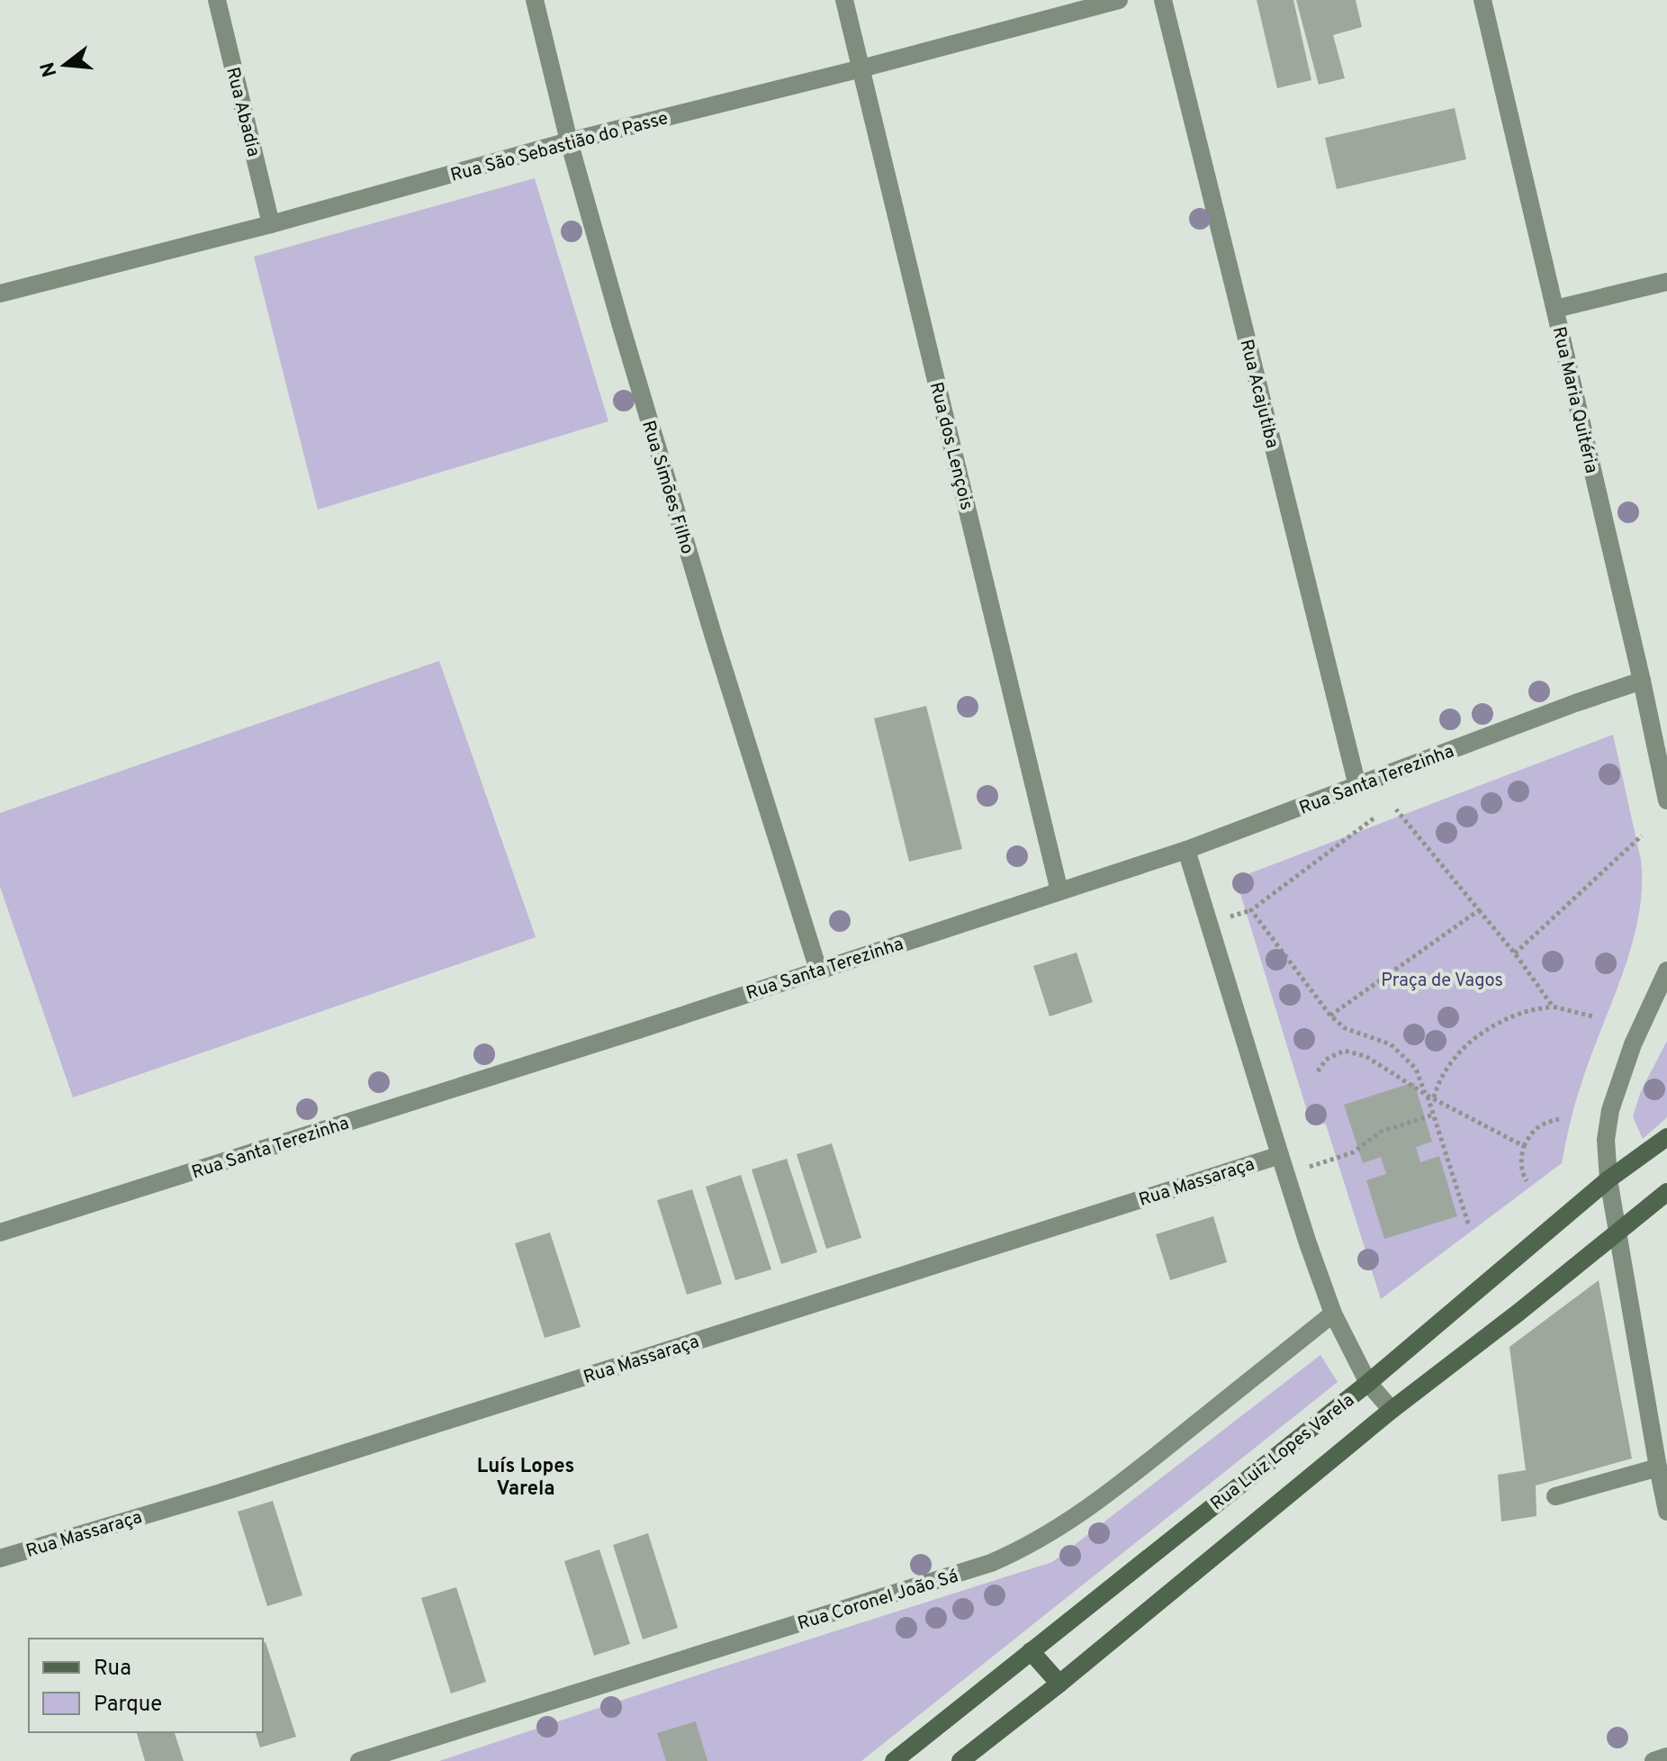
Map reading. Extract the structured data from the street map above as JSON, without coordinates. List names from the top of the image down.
{
  "streets": {
    "main road": ["Rua Luiz Lopes Varela"],
    "street": [
      "Rua Abadia",
      "Rua São Sebastião do Passe",
      "Rua Acajutiba",
      "Rua Maria Quitéria",
      "Rua dos Lençois",
      "Rua Simões Filho",
      "Rua Santa Terezinha",
      "Rua Massaraça",
      "Rua Coronel João Sá"
    ]
  },
  "crossings": [
    ["Rua Abadia", "Rua São Sebastião do Passe"],
    ["Rua São Sebastião do Passe", "Rua dos Lençois"],
    ["Rua São Sebastião do Passe", "Rua Simões Filho"],
    ["Rua Acajutiba", "Rua Santa Terezinha"],
    ["Rua Maria Quitéria", "Rua Santa Terezinha"],
    ["Rua dos Lençois", "Rua Santa Terezinha"],
    ["Rua Simões Filho", "Rua Santa Terezinha"]
  ],
  "districts": ["Luís Lopes Varela"],
  "parks": ["Praça de Vagos"],
  "legend": ["Rua", "Parque"],
  "north": "left"
}
